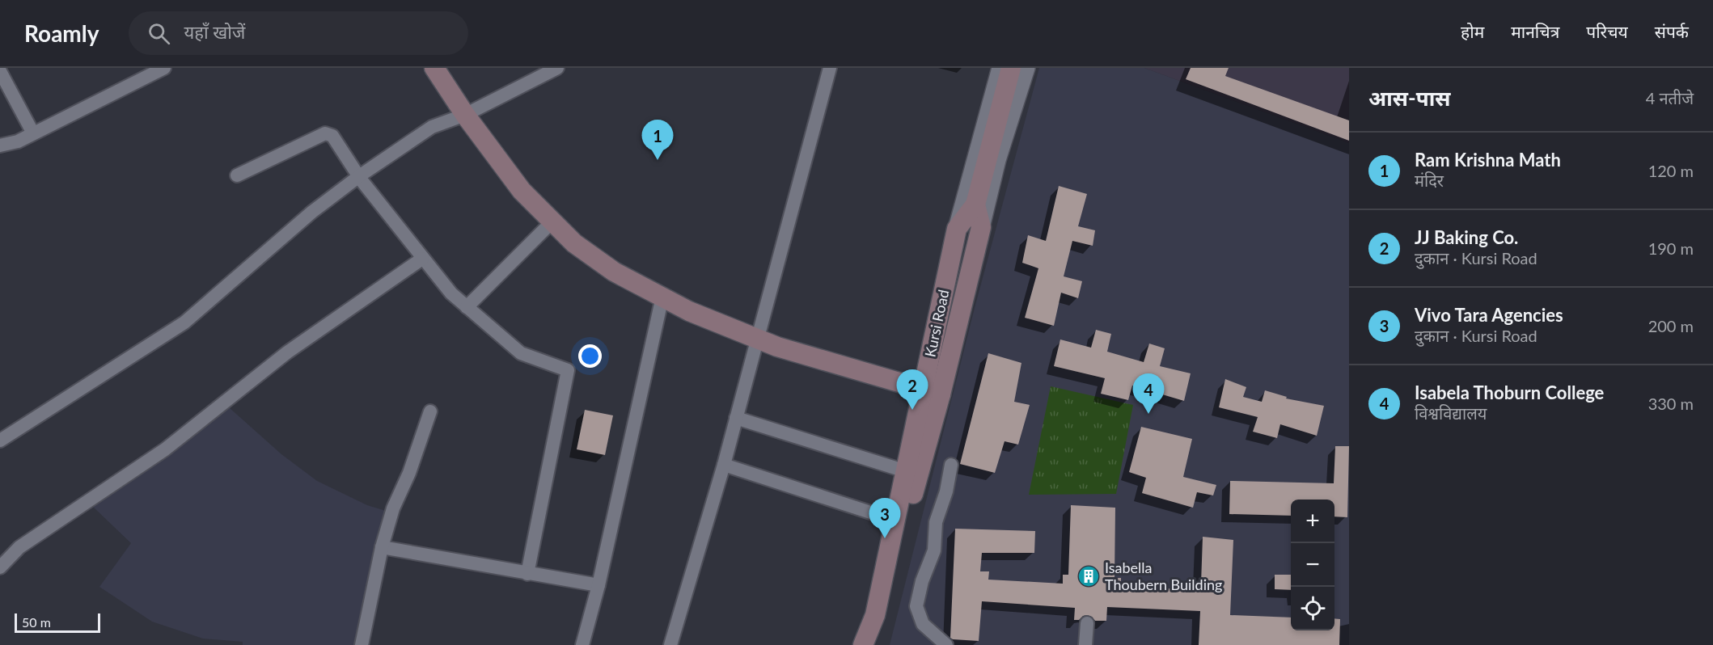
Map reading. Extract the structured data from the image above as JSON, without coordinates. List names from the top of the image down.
{
  "streets": {
    "main road": ["Kursi Road"]
  },
  "places": {
    "building": ["Isabella Thoubern Building"]
  },
  "scale_bar": "50 m",
  "page": {
    "header": "Roamly",
    "search": "यहाँ खोजें",
    "nav": [
      "होम",
      "मानचित्र",
      "परिचय",
      "संपर्क"
    ],
    "heading": ["आस-पास", "4 नतीजे"],
    "pins": [
      "1",
      "2",
      "4",
      "3"
    ],
    "list": [
      {
        "mark": "1",
        "name": "Ram Krishna Math",
        "note": "मंदिर",
        "value": "120 m"
      },
      {
        "mark": "2",
        "name": "JJ Baking Co.",
        "note": "दुकान · Kursi Road",
        "value": "190 m"
      },
      {
        "mark": "3",
        "name": "Vivo Tara Agencies",
        "note": "दुकान · Kursi Road",
        "value": "200 m"
      },
      {
        "mark": "4",
        "name": "Isabela Thoburn College",
        "note": "विश्वविद्यालय",
        "value": "330 m"
      }
    ],
    "map_buttons": ["+", "−"],
    "scale": "50 m"
  }
}
